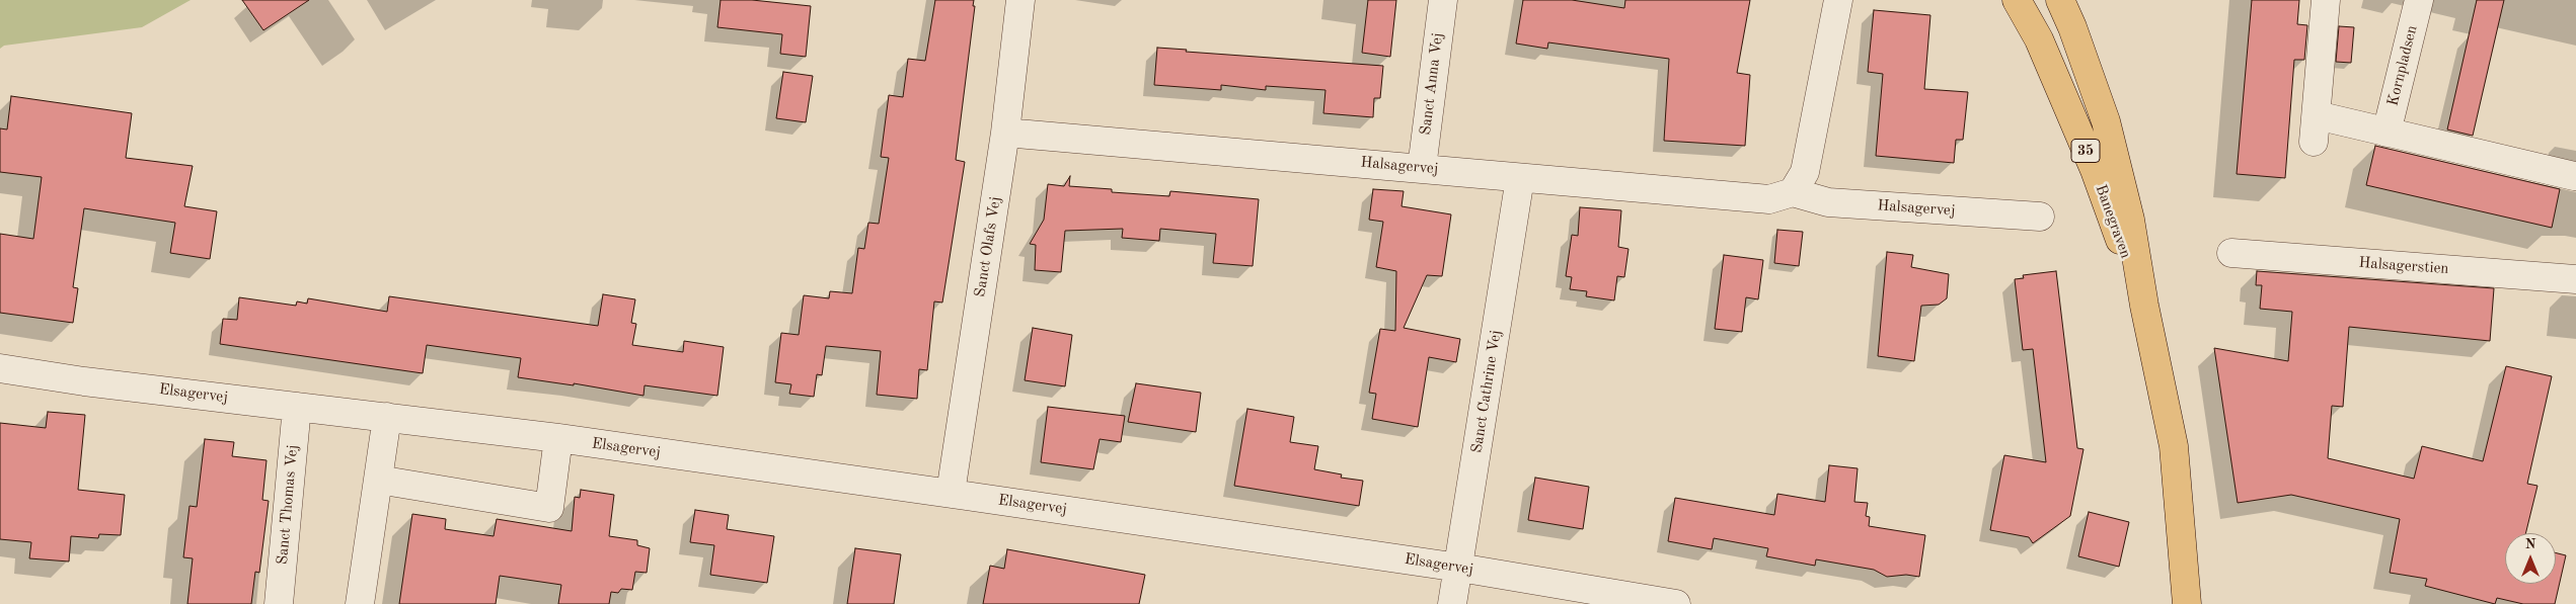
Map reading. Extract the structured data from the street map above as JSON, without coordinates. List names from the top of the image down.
{
  "streets": {
    "main road": ["35", "Banegraven"],
    "street": [
      "Kornpladsen",
      "Sanct Anna Vej",
      "Halsagervej",
      "Sanct Olafs Vej",
      "Halsagerstien",
      "Sanct Cathrine Vej",
      "Elsagervej",
      "Sanct Thomas Vej"
    ]
  },
  "crossings": [
    ["Sanct Anna Vej", "Halsagervej"],
    ["Halsagervej", "Sanct Olafs Vej"],
    ["Halsagervej", "Sanct Cathrine Vej"],
    ["Sanct Olafs Vej", "Elsagervej"],
    ["Sanct Cathrine Vej", "Elsagervej"],
    ["Elsagervej", "Sanct Thomas Vej"]
  ],
  "north": "top"
}
